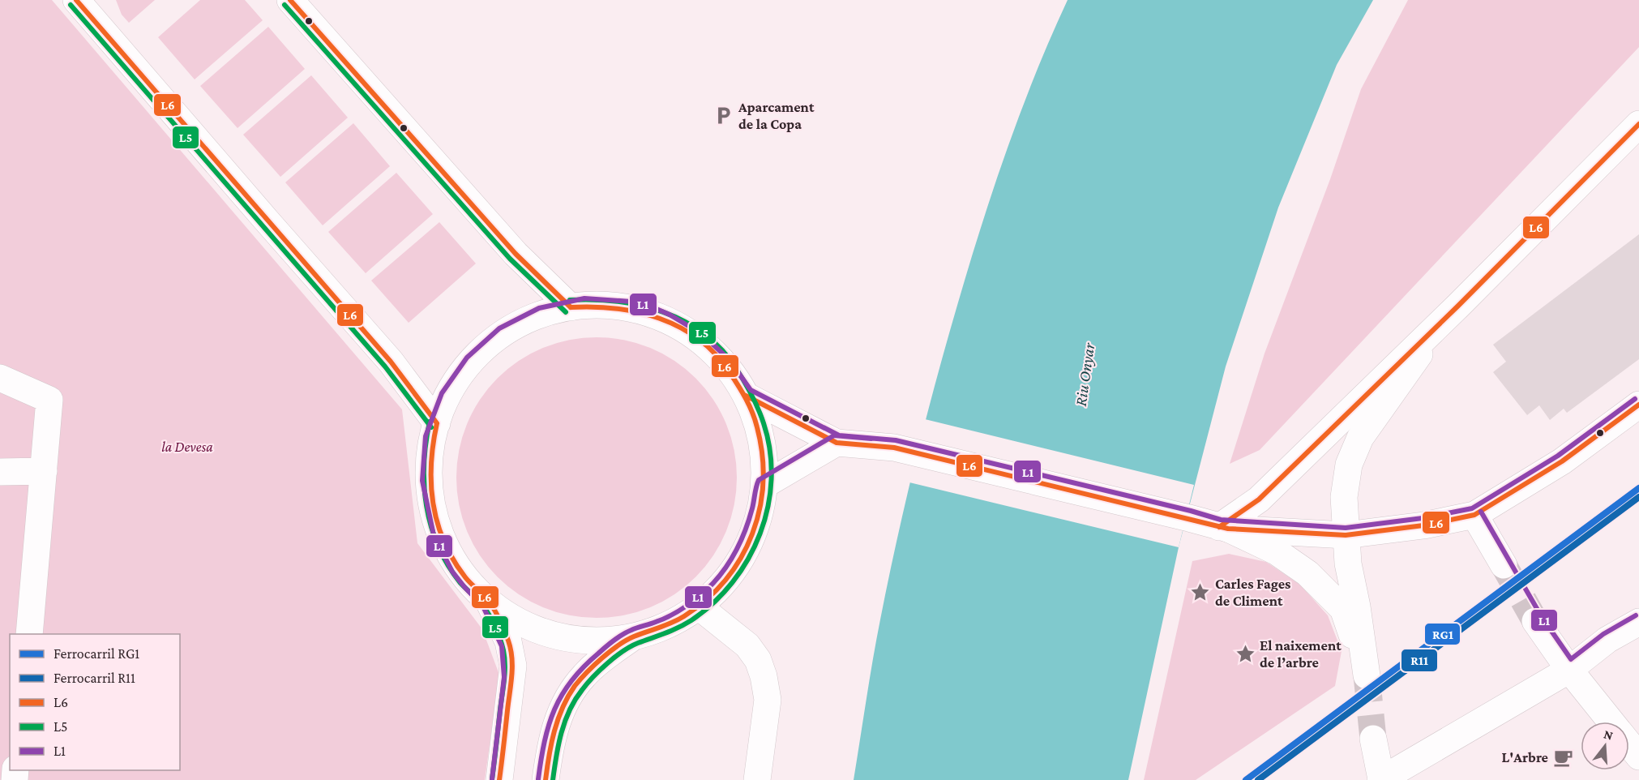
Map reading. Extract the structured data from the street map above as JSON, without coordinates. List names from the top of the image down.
{
  "water": ["Riu Onyar"],
  "parks": ["la Devesa"],
  "places": {
    "parking": ["Aparcament de la Copa"],
    "place": ["Carles Fages de Climent", "El naixement de l’arbre"],
    "cafe": ["L'Arbre"]
  },
  "lines": [
    "transit line L6",
    "transit line L5",
    "transit line L1",
    "rail line RG1",
    "rail line R11"
  ],
  "legend": [
    "Ferrocarril RG1",
    "Ferrocarril R11",
    "L6",
    "L5",
    "L1"
  ],
  "north": "top"
}
